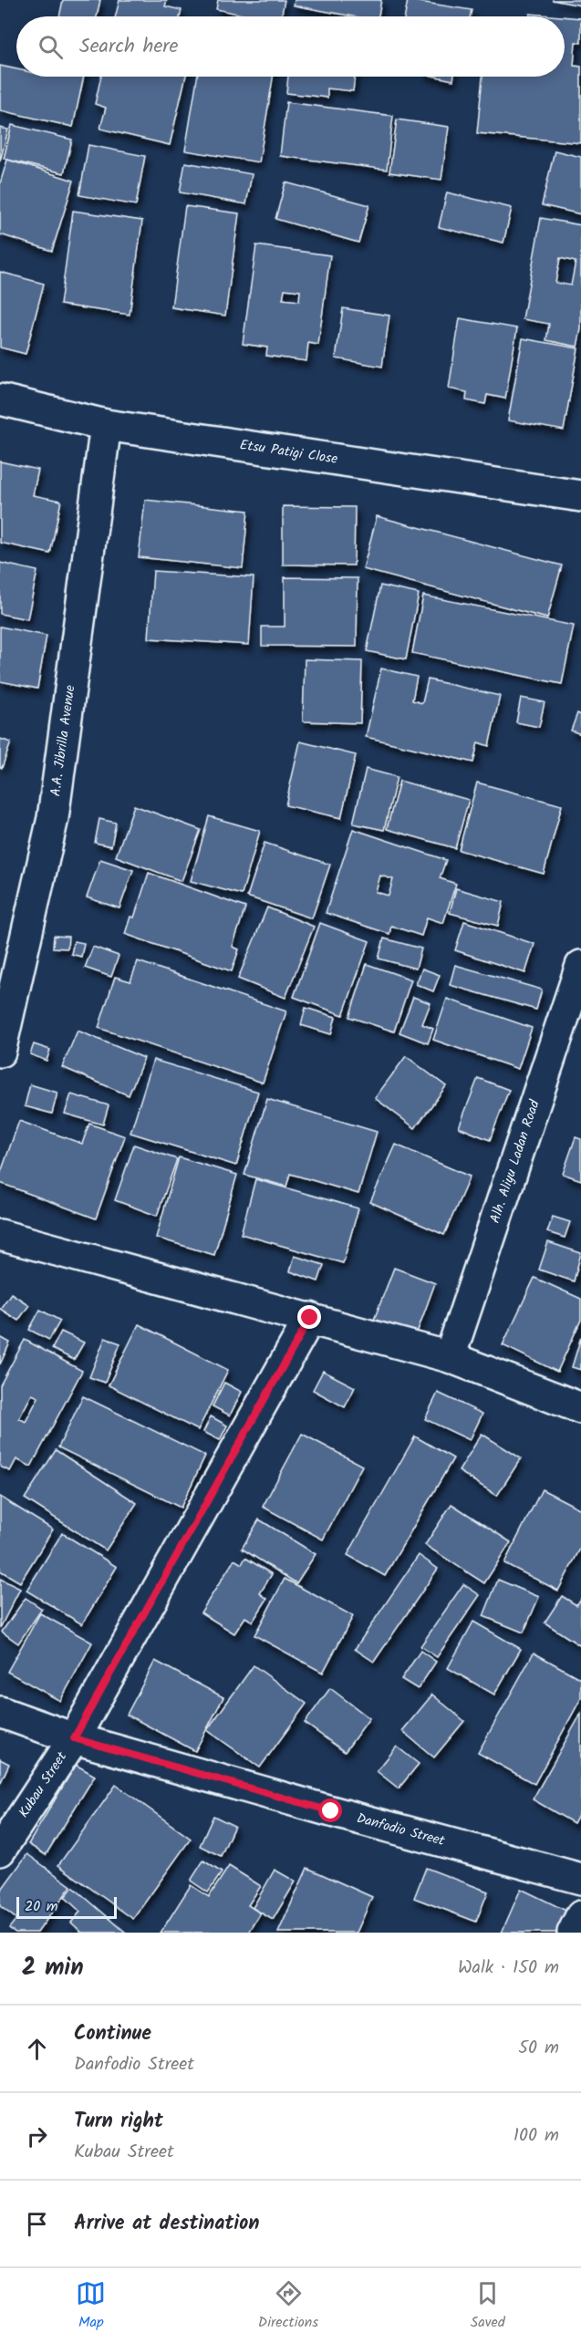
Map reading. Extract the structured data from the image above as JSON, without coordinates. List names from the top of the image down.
{
  "streets": {
    "street": [
      "Etsu Patigi Close",
      "A.A. Jibrilla Avenue",
      "Alh. Aliyu Ladan Road",
      "Kubau Street",
      "Danfodio Street"
    ]
  },
  "crossings": [
    ["Etsu Patigi Close", "A.A. Jibrilla Avenue"],
    ["Kubau Street", "Danfodio Street"]
  ],
  "scale_bar": "20 m",
  "page": {
    "search": "Search here",
    "scale": "20 m",
    "heading": ["2 min", "Walk · 150 m"],
    "list": [
      ["Continue", "Danfodio Street", "50 m"],
      ["Turn right", "Kubau Street", "100 m"],
      "Arrive at destination"
    ],
    "nav": ["Map", "Directions", "Saved"]
  }
}
